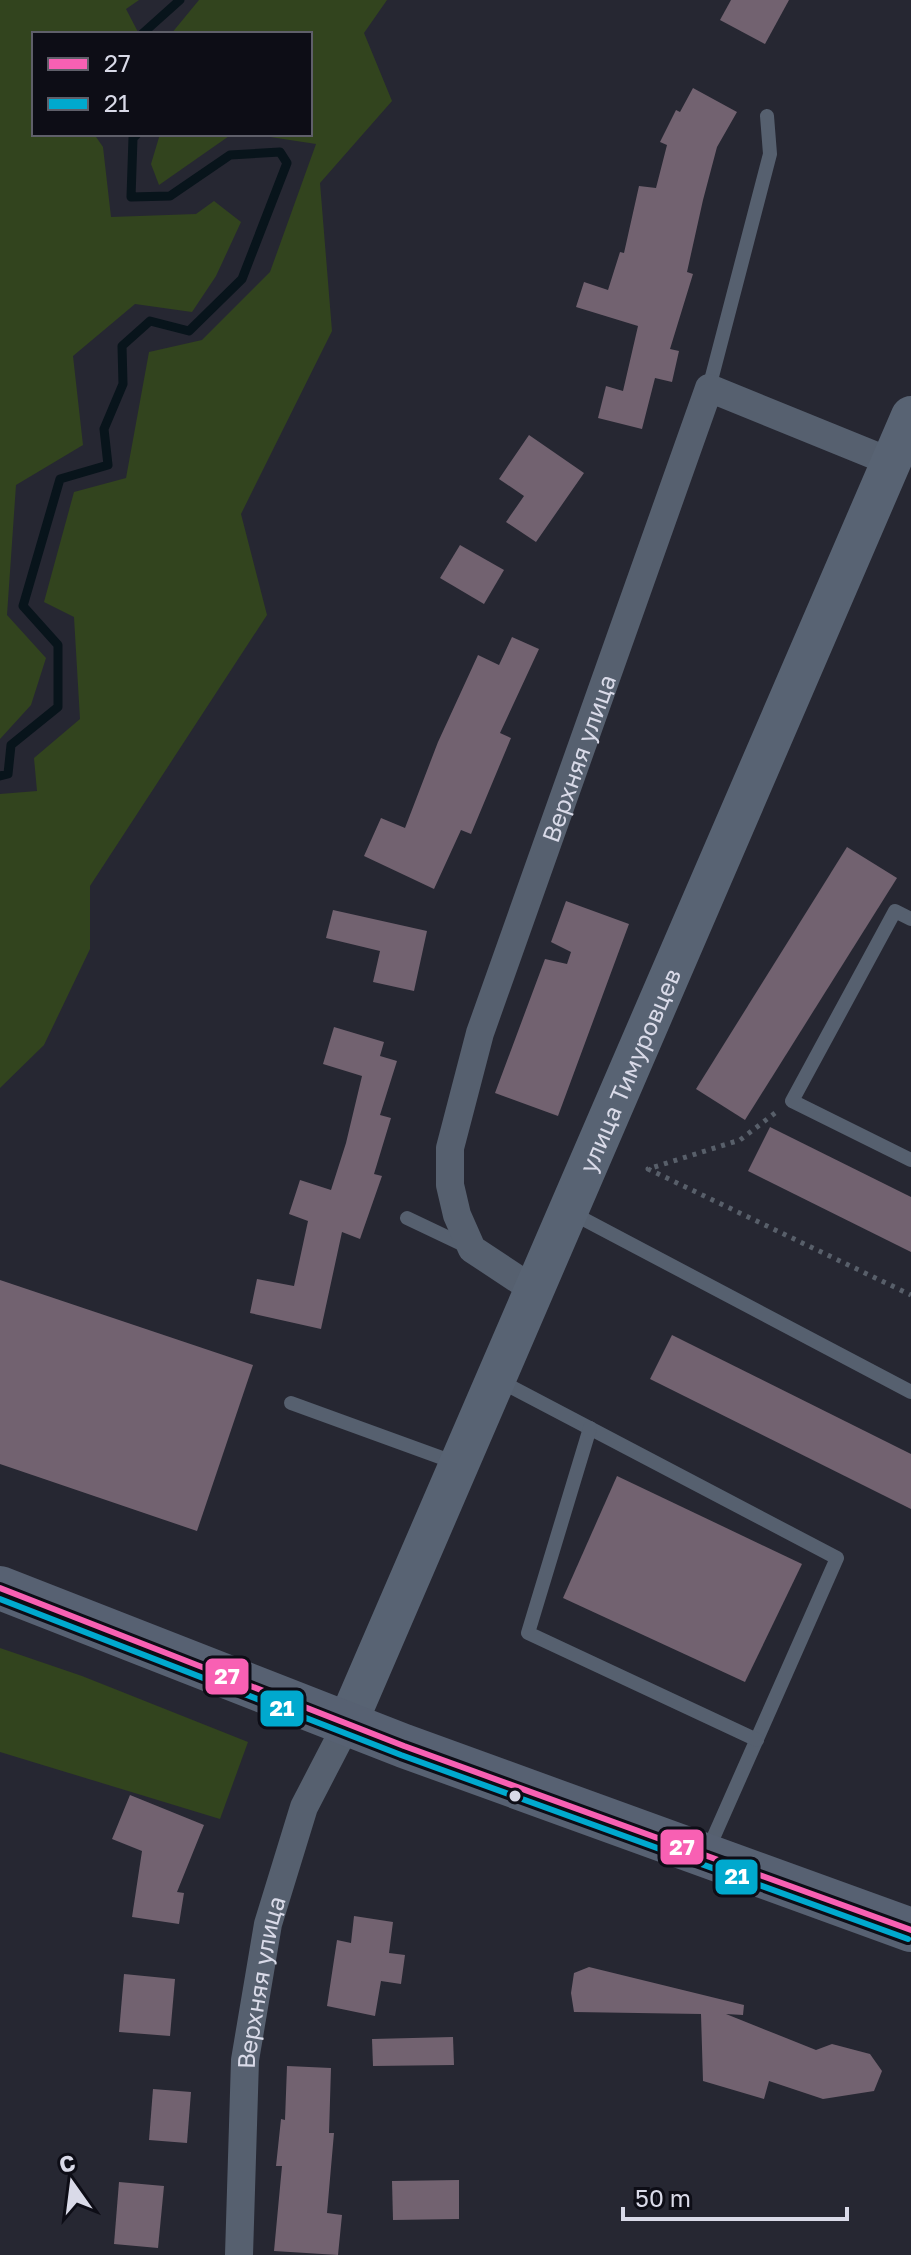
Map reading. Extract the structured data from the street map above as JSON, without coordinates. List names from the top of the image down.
{
  "streets": {
    "street": ["Верхняя улица", "улица Тимуровцев"]
  },
  "crossings": [
    ["Верхняя улица", "улица Тимуровцев"]
  ],
  "lines": ["transit line 27", "transit line 21"],
  "legend": ["27", "21"],
  "scale_bar": "50 m",
  "north": "top"
}
